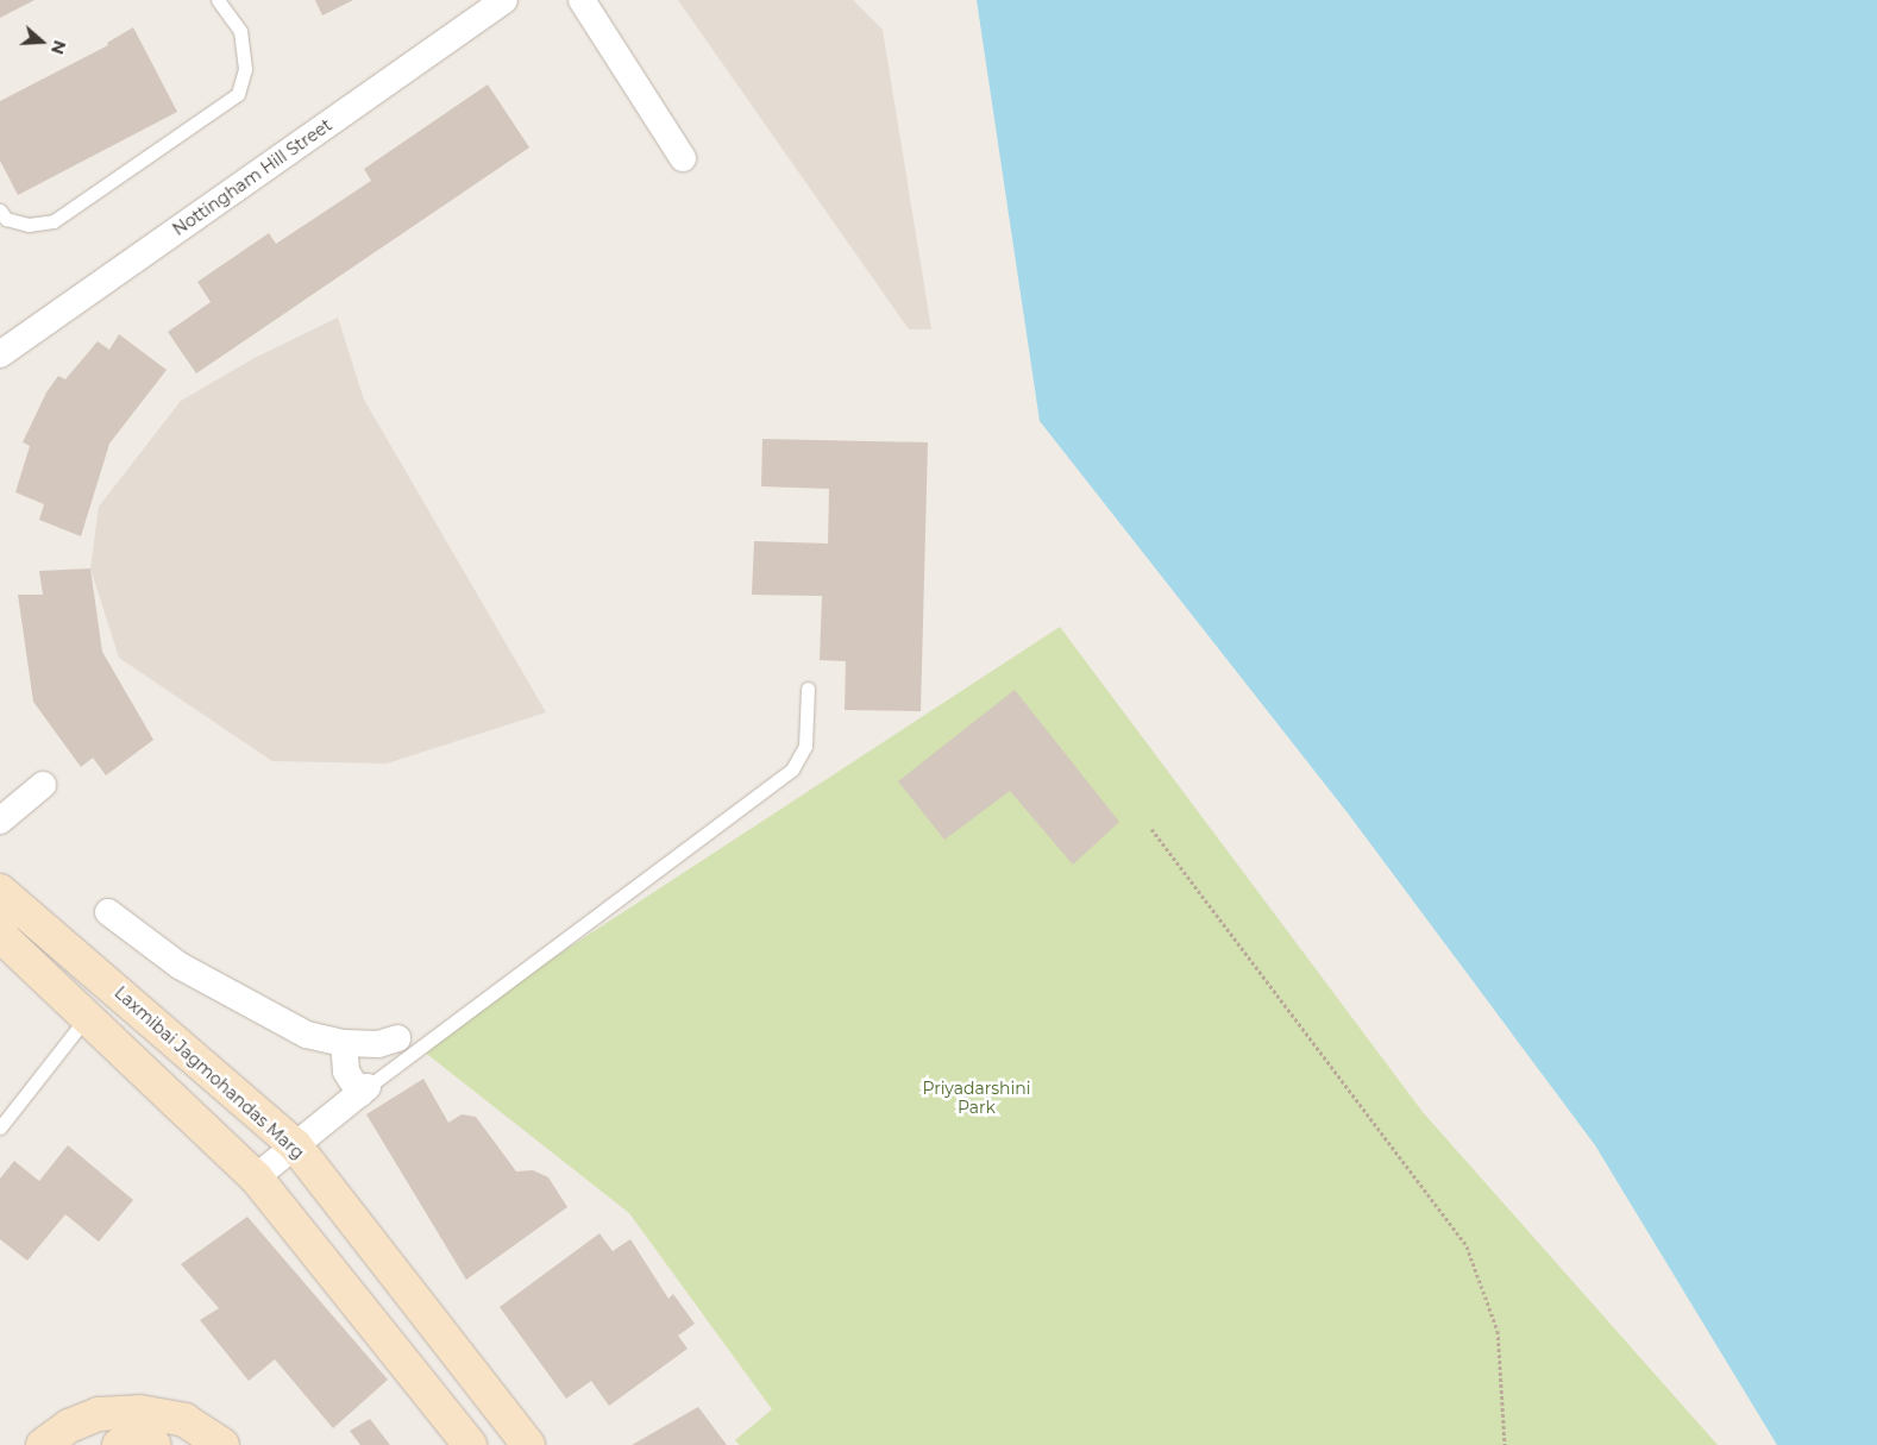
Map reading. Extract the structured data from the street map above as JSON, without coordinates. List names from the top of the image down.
{
  "streets": {
    "main road": ["Laxmibai Jagmohandas Marg"],
    "street": ["Nottingham Hill Street"]
  },
  "parks": ["Priyadarshini Park"],
  "north": "right"
}
